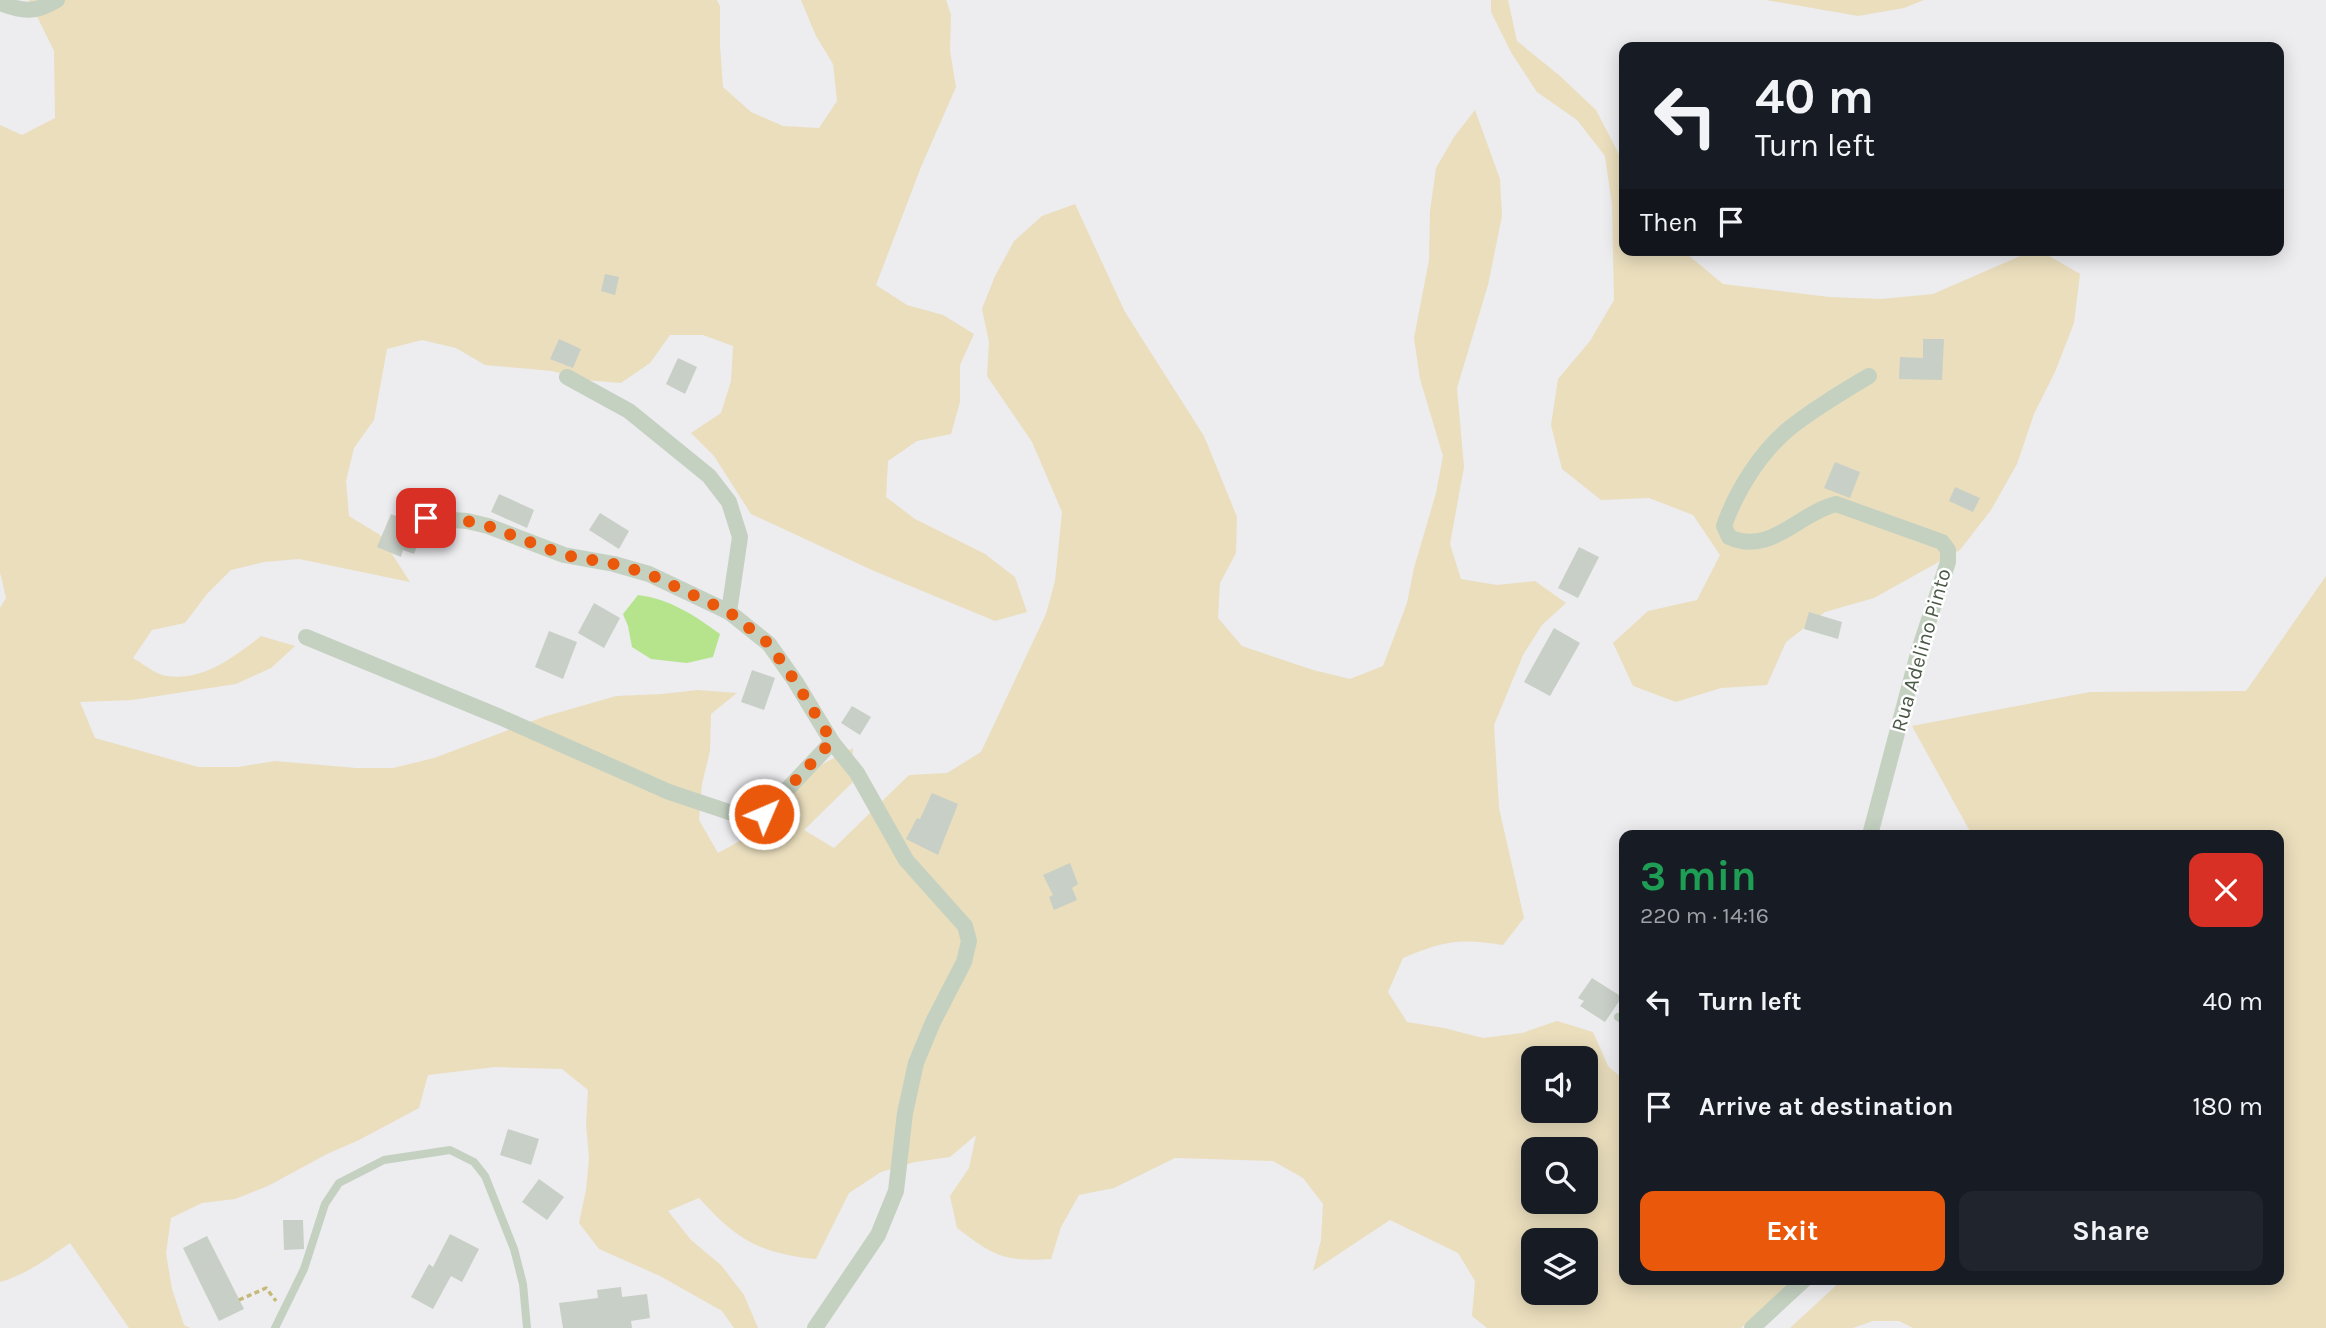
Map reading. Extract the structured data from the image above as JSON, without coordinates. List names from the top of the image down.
{
  "streets": {
    "street": ["Rua Adelino Pinto"]
  },
  "page": {
    "turn": ["40 m", "Turn left"],
    "then": "Then",
    "heading": ["3 min", "220 m · 14:16"],
    "list": [
      {
        "name": "Turn left",
        "value": "40 m"
      },
      {
        "name": "Arrive at destination",
        "value": "180 m"
      }
    ],
    "buttons": ["Exit", "Share"]
  }
}
